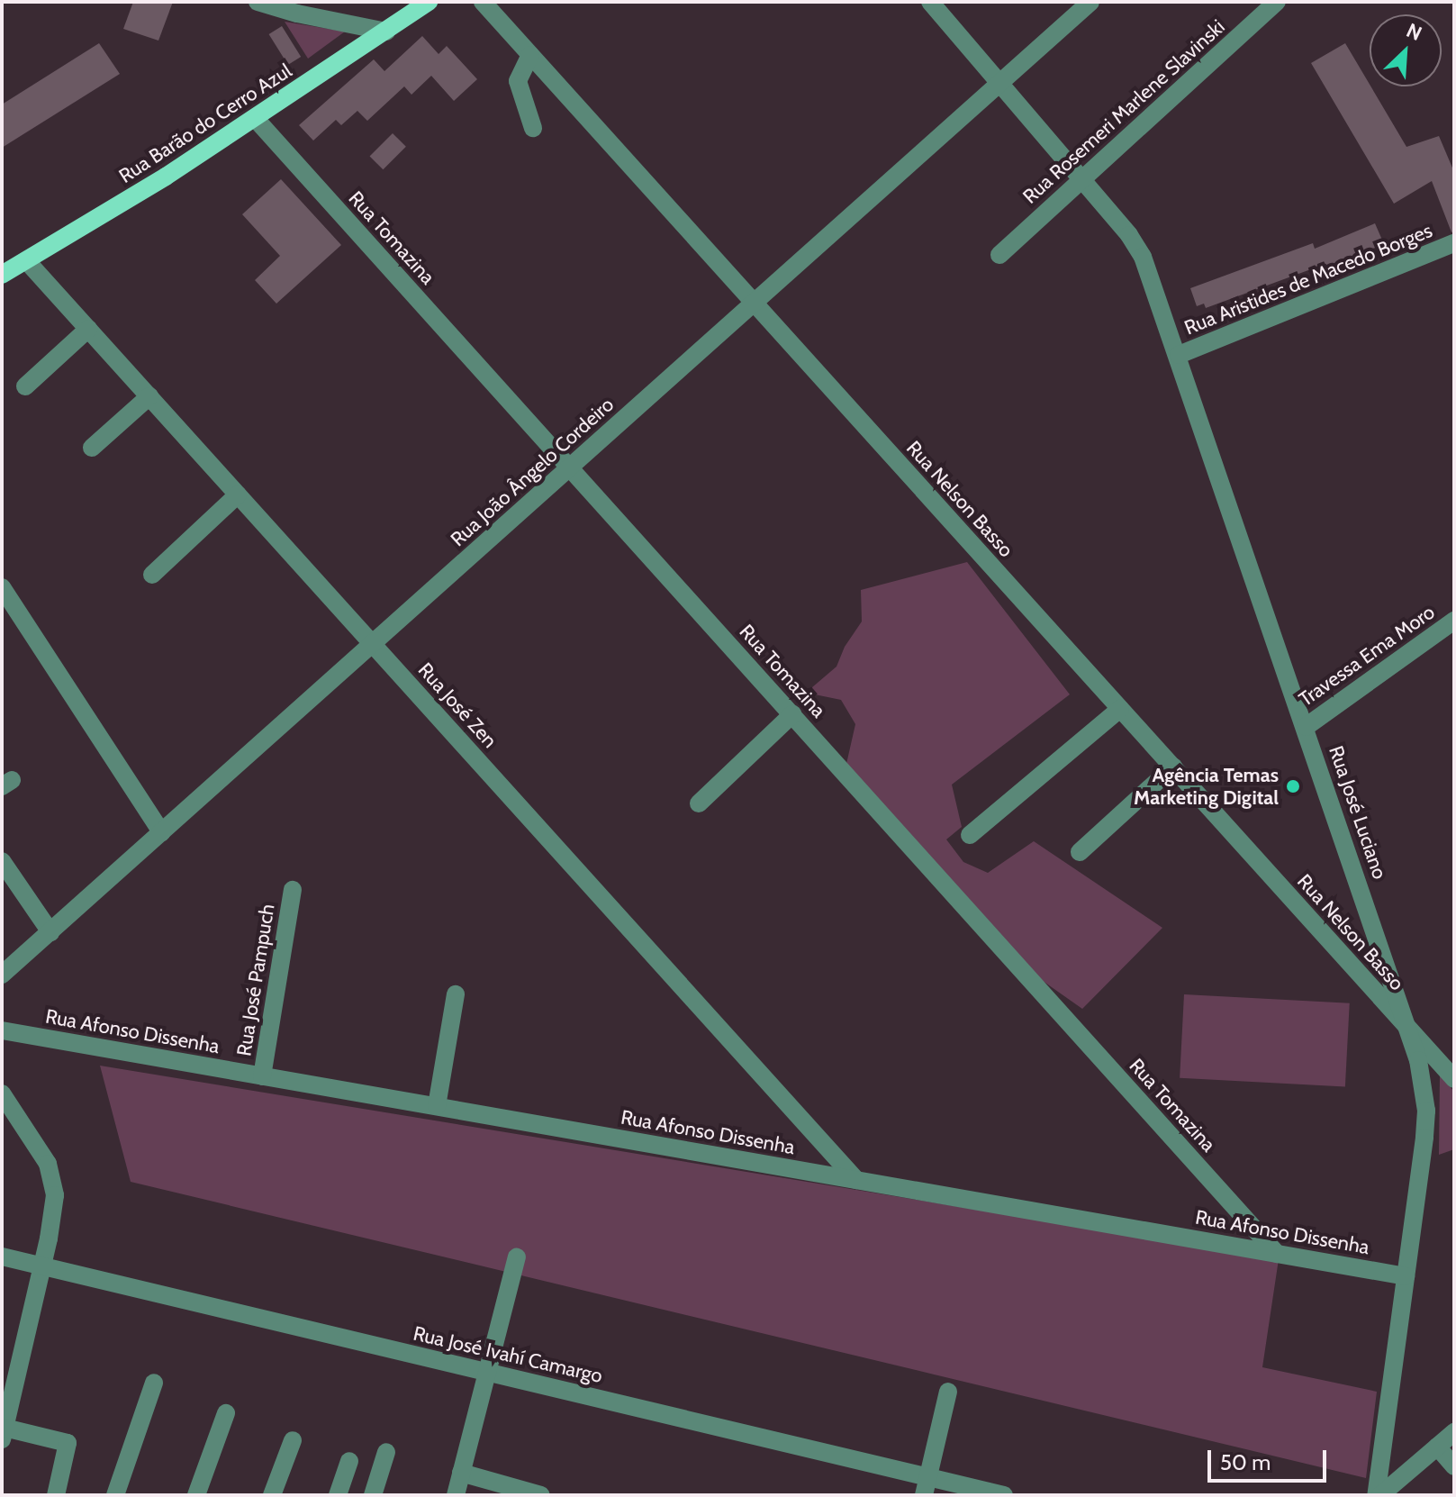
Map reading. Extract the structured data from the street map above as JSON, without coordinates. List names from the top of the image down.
{
  "streets": {
    "main road": ["Rua Barão do Cerro Azul"],
    "street": [
      "Rua Rosemeri Marlene Slavinski",
      "Rua Tomazina",
      "Rua Aristides de Macedo Borges",
      "Rua João Ângelo Cordeiro",
      "Rua Nelson Basso",
      "Travessa Ema Moro",
      "Rua José Zen",
      "Rua José Luciano",
      "Rua José Pampuch",
      "Rua Afonso Dissenha",
      "Rua José Ivahí Camargo"
    ]
  },
  "crossings": [
    ["Rua Rosemeri Marlene Slavinski", "Rua José Luciano"],
    ["Rua Barão do Cerro Azul", "Rua Tomazina"],
    ["Rua Barão do Cerro Azul", "Rua José Zen"],
    ["Rua Tomazina", "Rua João Ângelo Cordeiro"],
    ["Rua Tomazina", "Rua Afonso Dissenha"],
    ["Rua Aristides de Macedo Borges", "Rua José Luciano"],
    ["Rua João Ângelo Cordeiro", "Rua Nelson Basso"],
    ["Rua João Ângelo Cordeiro", "Rua José Zen"],
    ["Rua João Ângelo Cordeiro", "Rua José Luciano"],
    ["Rua Nelson Basso", "Rua José Luciano"],
    ["Travessa Ema Moro", "Rua José Luciano"],
    ["Rua José Zen", "Rua Afonso Dissenha"],
    ["Rua José Luciano", "Rua Afonso Dissenha"],
    ["Rua José Pampuch", "Rua Afonso Dissenha"]
  ],
  "places": ["Agência Temas Marketing Digital"],
  "scale_bar": "50 m",
  "north": "top right"
}
